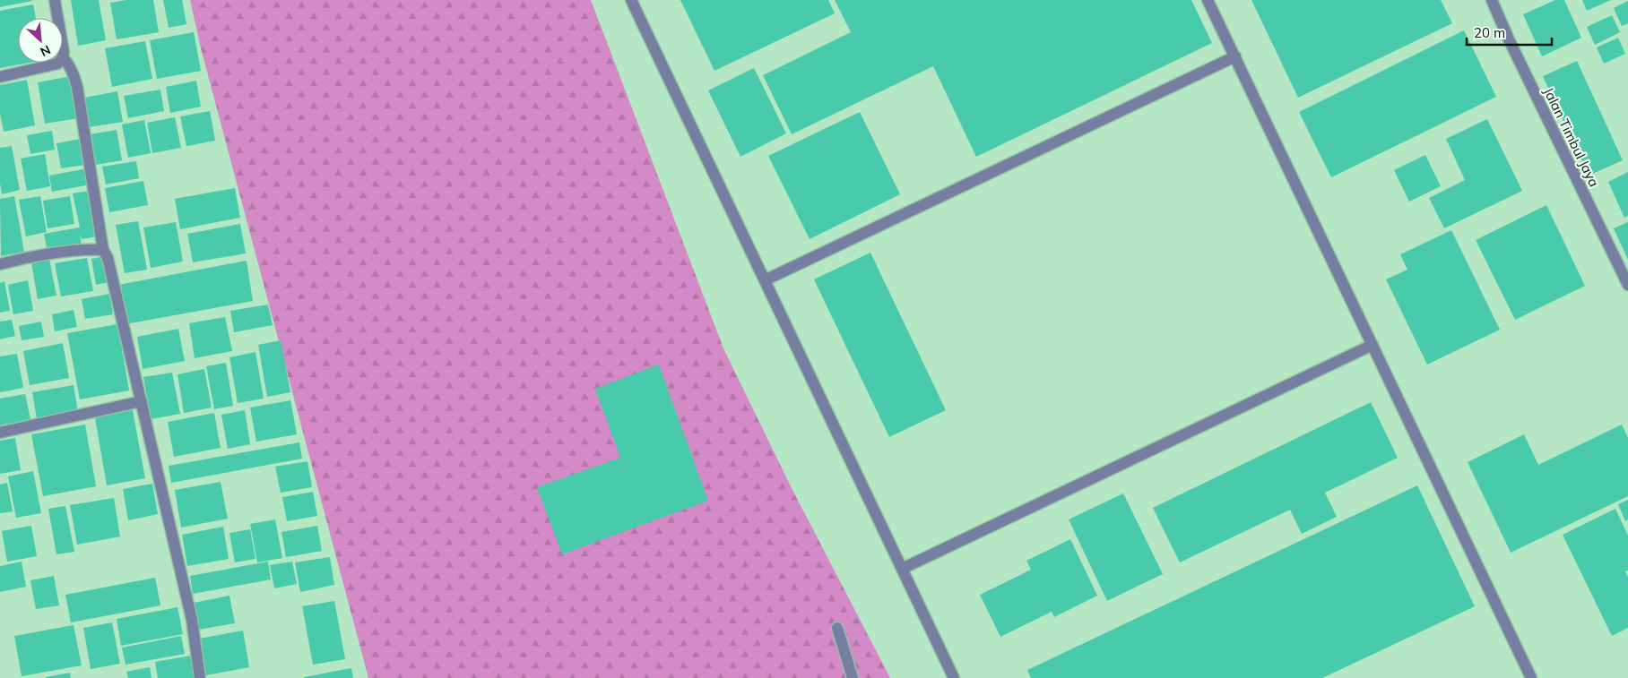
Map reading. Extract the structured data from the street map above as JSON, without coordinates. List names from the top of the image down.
{
  "streets": {
    "street": ["Jalan Timbul Jaya"]
  },
  "scale_bar": "20 m",
  "north": "bottom right"
}
